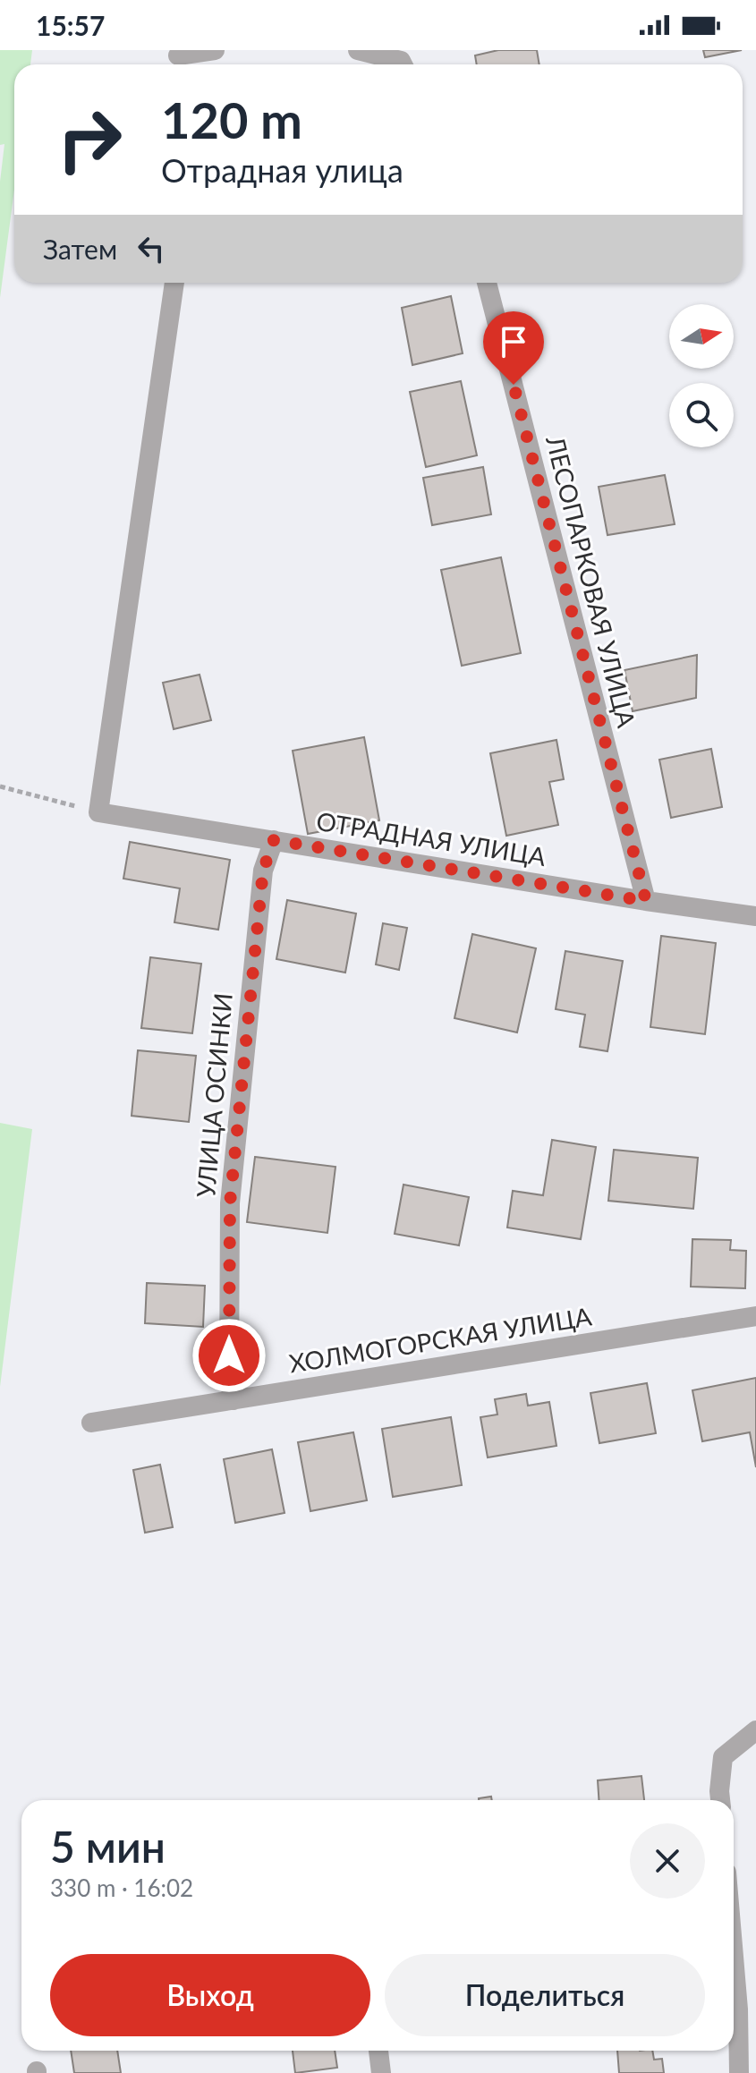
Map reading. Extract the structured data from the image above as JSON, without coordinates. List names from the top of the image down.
{
  "streets": {
    "street": [
      "ЛЕСОПАРКОВАЯ УЛИЦА",
      "ОТРАДНАЯ УЛИЦА",
      "УЛИЦА ОСИНКИ",
      "ХОЛМОГОРСКАЯ УЛИЦА"
    ]
  },
  "crossings": [
    ["ЛЕСОПАРКОВАЯ УЛИЦА", "ОТРАДНАЯ УЛИЦА"],
    ["ОТРАДНАЯ УЛИЦА", "УЛИЦА ОСИНКИ"],
    ["УЛИЦА ОСИНКИ", "ХОЛМОГОРСКАЯ УЛИЦА"]
  ],
  "north": "right",
  "page": {
    "status": "15:57",
    "turn": ["120 m", "Отрадная улица"],
    "then": "Затем",
    "heading": ["5 мин", "330 m · 16:02"],
    "buttons": ["Выход", "Поделиться"]
  }
}
